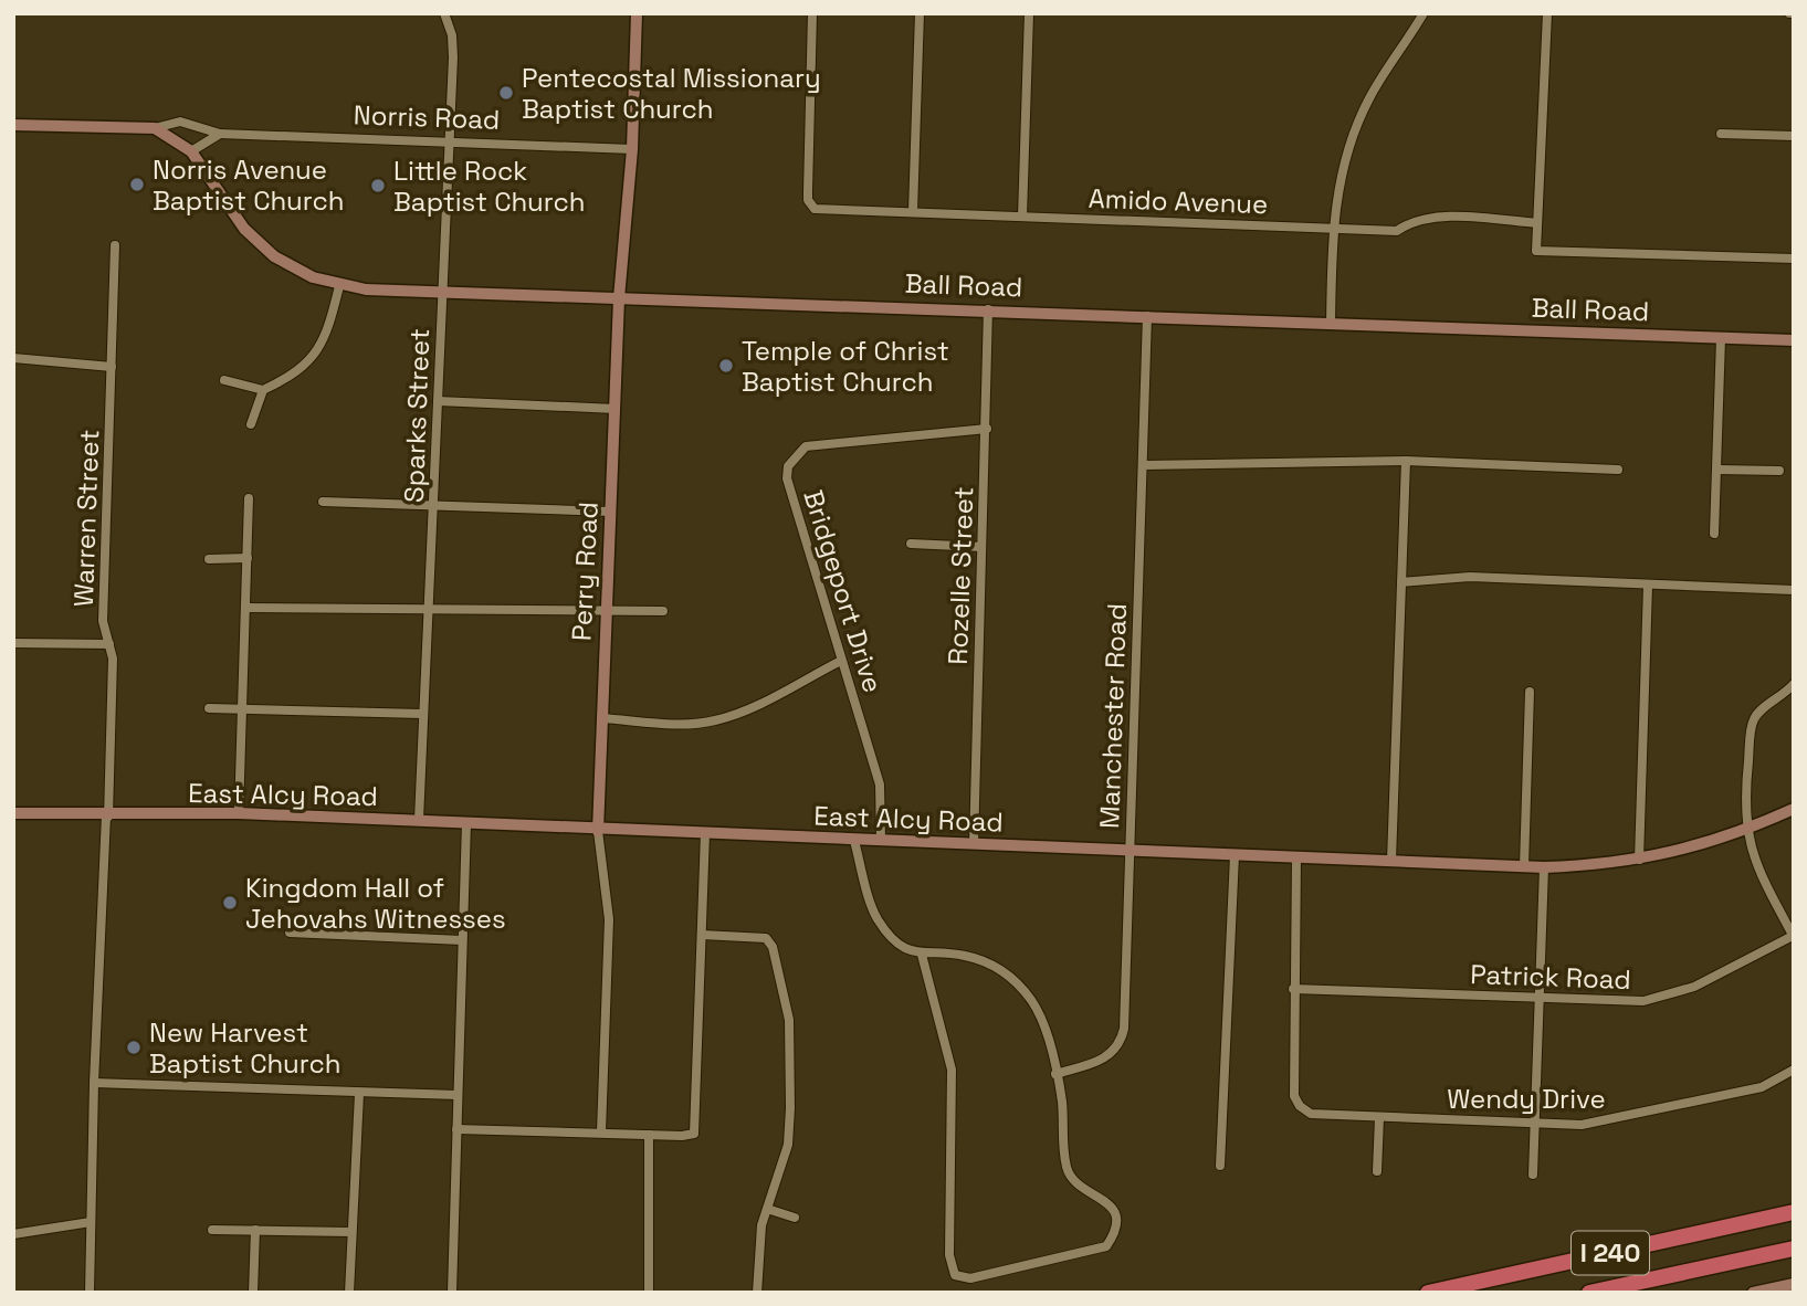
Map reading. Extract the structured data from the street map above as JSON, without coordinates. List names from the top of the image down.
{
  "streets": {
    "highway": ["I 240"],
    "street": [
      "Norris Road",
      "Amido Avenue",
      "Ball Road",
      "Sparks Street",
      "Warren Street",
      "Perry Road",
      "Rozelle Street",
      "Bridgeport Drive",
      "Manchester Road",
      "East Alcy Road",
      "Patrick Road",
      "Wendy Drive"
    ]
  },
  "crossings": [
    ["Norris Road", "Sparks Street"],
    ["Norris Road", "Perry Road"],
    ["Ball Road", "Sparks Street"],
    ["Ball Road", "Perry Road"],
    ["Ball Road", "Rozelle Street"],
    ["Ball Road", "Manchester Road"],
    ["Sparks Street", "East Alcy Road"],
    ["Warren Street", "East Alcy Road"],
    ["Perry Road", "East Alcy Road"],
    ["Rozelle Street", "Bridgeport Drive"],
    ["Rozelle Street", "East Alcy Road"],
    ["Bridgeport Drive", "East Alcy Road"],
    ["Manchester Road", "East Alcy Road"],
    ["Patrick Road", "Wendy Drive"]
  ],
  "places": [
    "Pentecostal Missionary Baptist Church",
    "Norris Avenue Baptist Church",
    "Little Rock Baptist Church",
    "Temple of Christ Baptist Church",
    "Kingdom Hall of Jehovahs Witnesses",
    "New Harvest Baptist Church"
  ]
}
